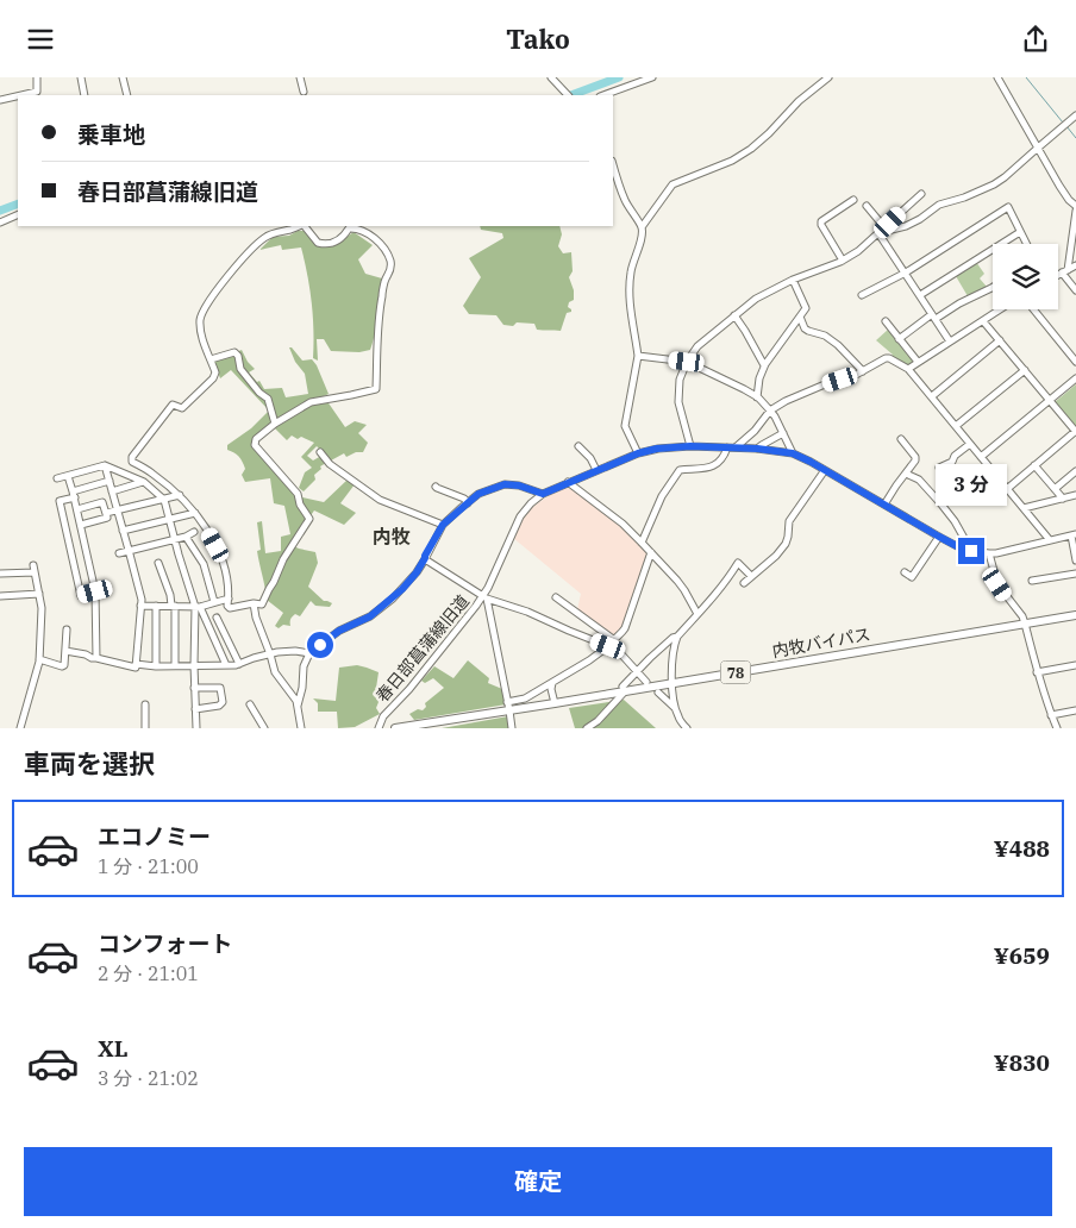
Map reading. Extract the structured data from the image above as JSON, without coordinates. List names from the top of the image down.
{
  "streets": {
    "main road": ["内牧バイパス", "78"],
    "street": ["春日部菖蒲線旧道"]
  },
  "districts": ["内牧"],
  "page": {
    "header": "Tako",
    "banner": ["乗車地", "春日部菖蒲線旧道"],
    "bubble": "3 分",
    "heading": "車両を選択",
    "list": [
      {
        "name": "エコノミー",
        "note": "1 分 · 21:00",
        "value": "¥488"
      },
      {
        "name": "コンフォート",
        "note": "2 分 · 21:01",
        "value": "¥659"
      },
      {
        "name": "XL",
        "note": "3 分 · 21:02",
        "value": "¥830"
      }
    ],
    "buttons": "確定"
  }
}
